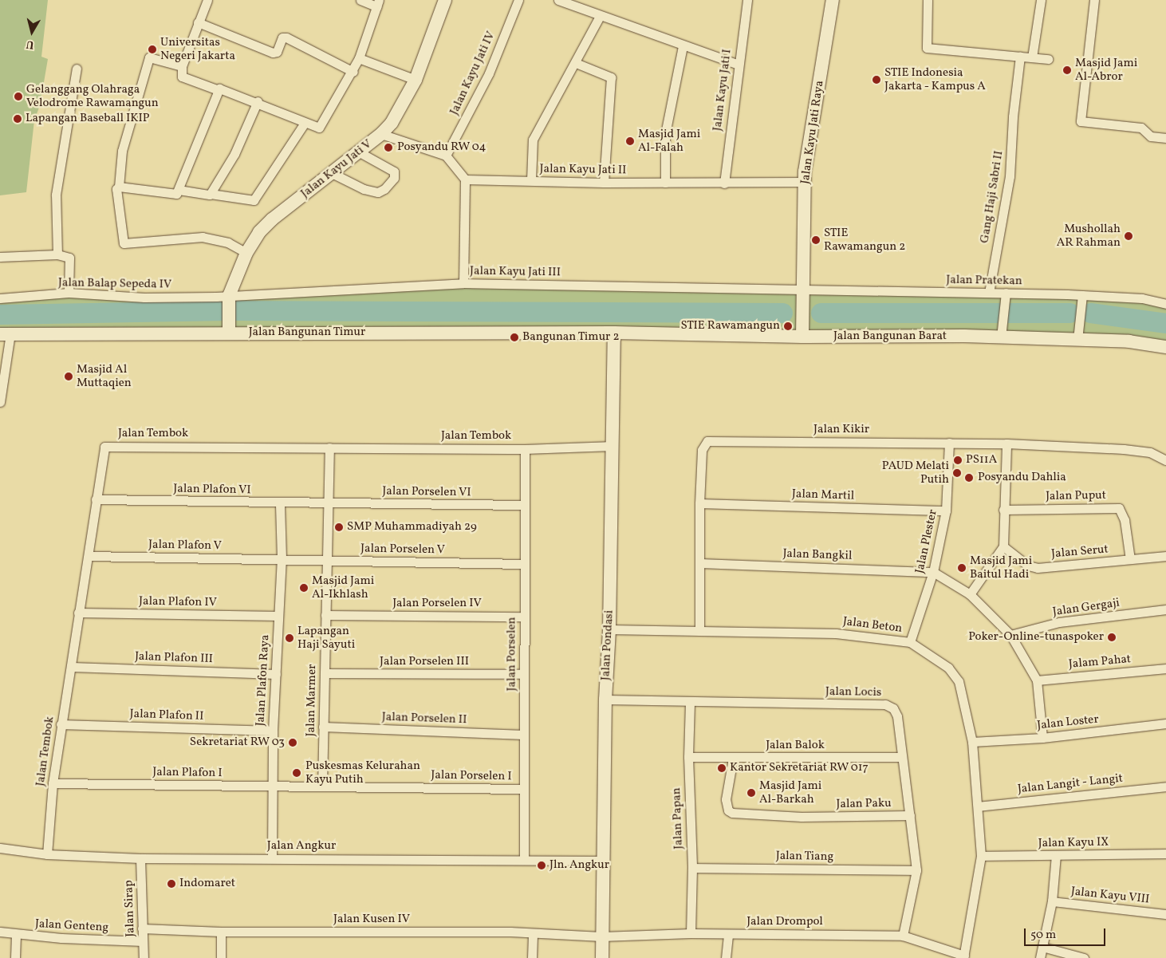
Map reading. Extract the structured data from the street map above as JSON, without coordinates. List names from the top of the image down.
{
  "streets": {
    "main road": [
      "Jalan Kayu Jati Raya",
      "Jalan Kayu Jati V",
      "Jalan Bangunan Timur",
      "Jalan Bangunan Barat",
      "Jalan Pondasi"
    ],
    "street": [
      "Jalan Kayu Jati IV",
      "Jalan Kayu Jati I",
      "Jalan Kayu Jati II",
      "Gang Haji Sabri II",
      "Jalan Kayu Jati III",
      "Jalan Pratekan",
      "Jalan Balap Sepeda IV",
      "Jalan Kikir",
      "Jalan Tembok",
      "Jalan Plafon VI",
      "Jalan Porselen VI",
      "Jalan Martil",
      "Jalan Puput",
      "Jalan Plester",
      "Jalan Plafon V",
      "Jalan Porselen V",
      "Jalan Serut",
      "Jalan Bangkil",
      "Jalan Plafon IV",
      "Jalan Porselen IV",
      "Jalan Gergaji",
      "Jalan Beton",
      "Jalan Porselen",
      "Jalan Plafon III",
      "Jalan Porselen III",
      "Jalam Pahat",
      "Jalan Plafon Raya",
      "Jalan Locis",
      "Jalan Marmer",
      "Jalan Plafon II",
      "Jalan Porselen II",
      "Jalan Loster",
      "Jalan Balok",
      "Jalan Plafon I",
      "Jalan Porselen I",
      "Jalan Langit - Langit",
      "Jalan Paku",
      "Jalan Papan",
      "Jalan Kayu IX",
      "Jalan Angkur",
      "Jalan Tiang",
      "Jalan Kayu VIII",
      "Jalan Sirap",
      "Jalan Kusen IV",
      "Jalan Drompol",
      "Jalan Genteng"
    ]
  },
  "crossings": [
    ["Jalan Kayu Jati I", "Jalan Kayu Jati II"],
    ["Jalan Kayu Jati Raya", "Jalan Kayu Jati II"],
    ["Jalan Kayu Jati Raya", "Jalan Kayu Jati III"],
    ["Jalan Kayu Jati Raya", "Jalan Pratekan"],
    ["Jalan Kayu Jati Raya", "Jalan Bangunan Barat"],
    ["Jalan Kayu Jati V", "Jalan Kayu Jati III"],
    ["Jalan Kayu Jati V", "Jalan Balap Sepeda IV"],
    ["Jalan Kayu Jati V", "Jalan Bangunan Timur"],
    ["Gang Haji Sabri II", "Jalan Pratekan"],
    ["Jalan Kayu Jati III", "Jalan Pratekan"],
    ["Jalan Kayu Jati III", "Jalan Balap Sepeda IV"],
    ["Jalan Bangunan Timur", "Jalan Bangunan Barat"],
    ["Jalan Bangunan Timur", "Jalan Pondasi"],
    ["Jalan Bangunan Barat", "Jalan Pondasi"],
    ["Jalan Kikir", "Jalan Martil"],
    ["Jalan Kikir", "Jalan Plester"],
    ["Jalan Kikir", "Jalan Bangkil"],
    ["Jalan Kikir", "Jalan Beton"],
    ["Jalan Tembok", "Jalan Plafon VI"],
    ["Jalan Tembok", "Jalan Plafon V"],
    ["Jalan Tembok", "Jalan Plafon IV"],
    ["Jalan Tembok", "Jalan Pondasi"],
    ["Jalan Tembok", "Jalan Porselen"],
    ["Jalan Tembok", "Jalan Plafon III"],
    ["Jalan Tembok", "Jalan Marmer"],
    ["Jalan Tembok", "Jalan Plafon II"],
    ["Jalan Tembok", "Jalan Plafon I"],
    ["Jalan Tembok", "Jalan Angkur"],
    ["Jalan Plafon VI", "Jalan Porselen VI"],
    ["Jalan Plafon VI", "Jalan Plafon Raya"],
    ["Jalan Plafon VI", "Jalan Marmer"],
    ["Jalan Porselen VI", "Jalan Porselen"],
    ["Jalan Porselen VI", "Jalan Marmer"],
    ["Jalan Martil", "Jalan Plester"],
    ["Jalan Puput", "Jalan Serut"],
    ["Jalan Plester", "Jalan Bangkil"],
    ["Jalan Plester", "Jalan Beton"],
    ["Jalan Plafon V", "Jalan Porselen V"],
    ["Jalan Plafon V", "Jalan Plafon Raya"],
    ["Jalan Porselen V", "Jalan Porselen"],
    ["Jalan Porselen V", "Jalan Plafon Raya"],
    ["Jalan Porselen V", "Jalan Marmer"],
    ["Jalan Plafon IV", "Jalan Plafon Raya"],
    ["Jalan Porselen IV", "Jalan Porselen"],
    ["Jalan Porselen IV", "Jalan Marmer"],
    ["Jalan Beton", "Jalan Pondasi"],
    ["Jalan Beton", "Jalan Loster"],
    ["Jalan Beton", "Jalan Langit - Langit"],
    ["Jalan Beton", "Jalan Kayu IX"],
    ["Jalan Beton", "Jalan Drompol"],
    ["Jalan Pondasi", "Jalan Locis"],
    ["Jalan Pondasi", "Jalan Angkur"],
    ["Jalan Pondasi", "Jalan Kusen IV"],
    ["Jalan Pondasi", "Jalan Drompol"],
    ["Jalan Porselen", "Jalan Porselen III"],
    ["Jalan Porselen", "Jalan Porselen II"],
    ["Jalan Porselen", "Jalan Porselen I"],
    ["Jalan Porselen", "Jalan Angkur"],
    ["Jalan Plafon III", "Jalan Plafon Raya"],
    ["Jalan Porselen III", "Jalan Marmer"],
    ["Jalan Plafon Raya", "Jalan Plafon II"],
    ["Jalan Plafon Raya", "Jalan Plafon I"],
    ["Jalan Plafon Raya", "Jalan Angkur"],
    ["Jalan Locis", "Jalan Balok"],
    ["Jalan Locis", "Jalan Paku"],
    ["Jalan Locis", "Jalan Papan"],
    ["Jalan Locis", "Jalan Tiang"],
    ["Jalan Locis", "Jalan Drompol"],
    ["Jalan Marmer", "Jalan Porselen II"],
    ["Jalan Marmer", "Jalan Plafon I"],
    ["Jalan Marmer", "Jalan Porselen I"],
    ["Jalan Balok", "Jalan Paku"],
    ["Jalan Balok", "Jalan Papan"],
    ["Jalan Plafon I", "Jalan Porselen I"],
    ["Jalan Papan", "Jalan Tiang"],
    ["Jalan Papan", "Jalan Drompol"],
    ["Jalan Angkur", "Jalan Sirap"],
    ["Jalan Sirap", "Jalan Kusen IV"],
    ["Jalan Sirap", "Jalan Genteng"],
    ["Jalan Kusen IV", "Jalan Drompol"]
  ],
  "places": [
    "Universitas Negeri Jakarta",
    "Masjid Jami Al-Abror",
    "STIE Indonesia Jakarta - Kampus A",
    "Gelanggang Olahraga Velodrome Rawamangun",
    "Lapangan Baseball IKIP",
    "Masjid Jami Al-Falah",
    "Posyandu RW 04",
    "Mushollah AR Rahman",
    "STIE Rawamangun 2",
    "STIE Rawamangun",
    "Bangunan Timur 2",
    "Masjid Al Muttaqien",
    "PS11A",
    "PAUD Melati Putih",
    "Posyandu Dahlia",
    "SMP Muhammadiyah 29",
    "Masjid Jami Baitul Hadi",
    "Masjid Jami Al-Ikhlash",
    "Poker-Online-tunaspoker",
    "Lapangan Haji Sayuti",
    "Sekretariat RW 03",
    "Kantor Sekretariat RW 017",
    "Puskesmas Kelurahan Kayu Putih",
    "Masjid Jami Al-Barkah",
    "Jln. Angkur",
    "Indomaret"
  ],
  "scale_bar": "50 m",
  "north": "bottom"
}
